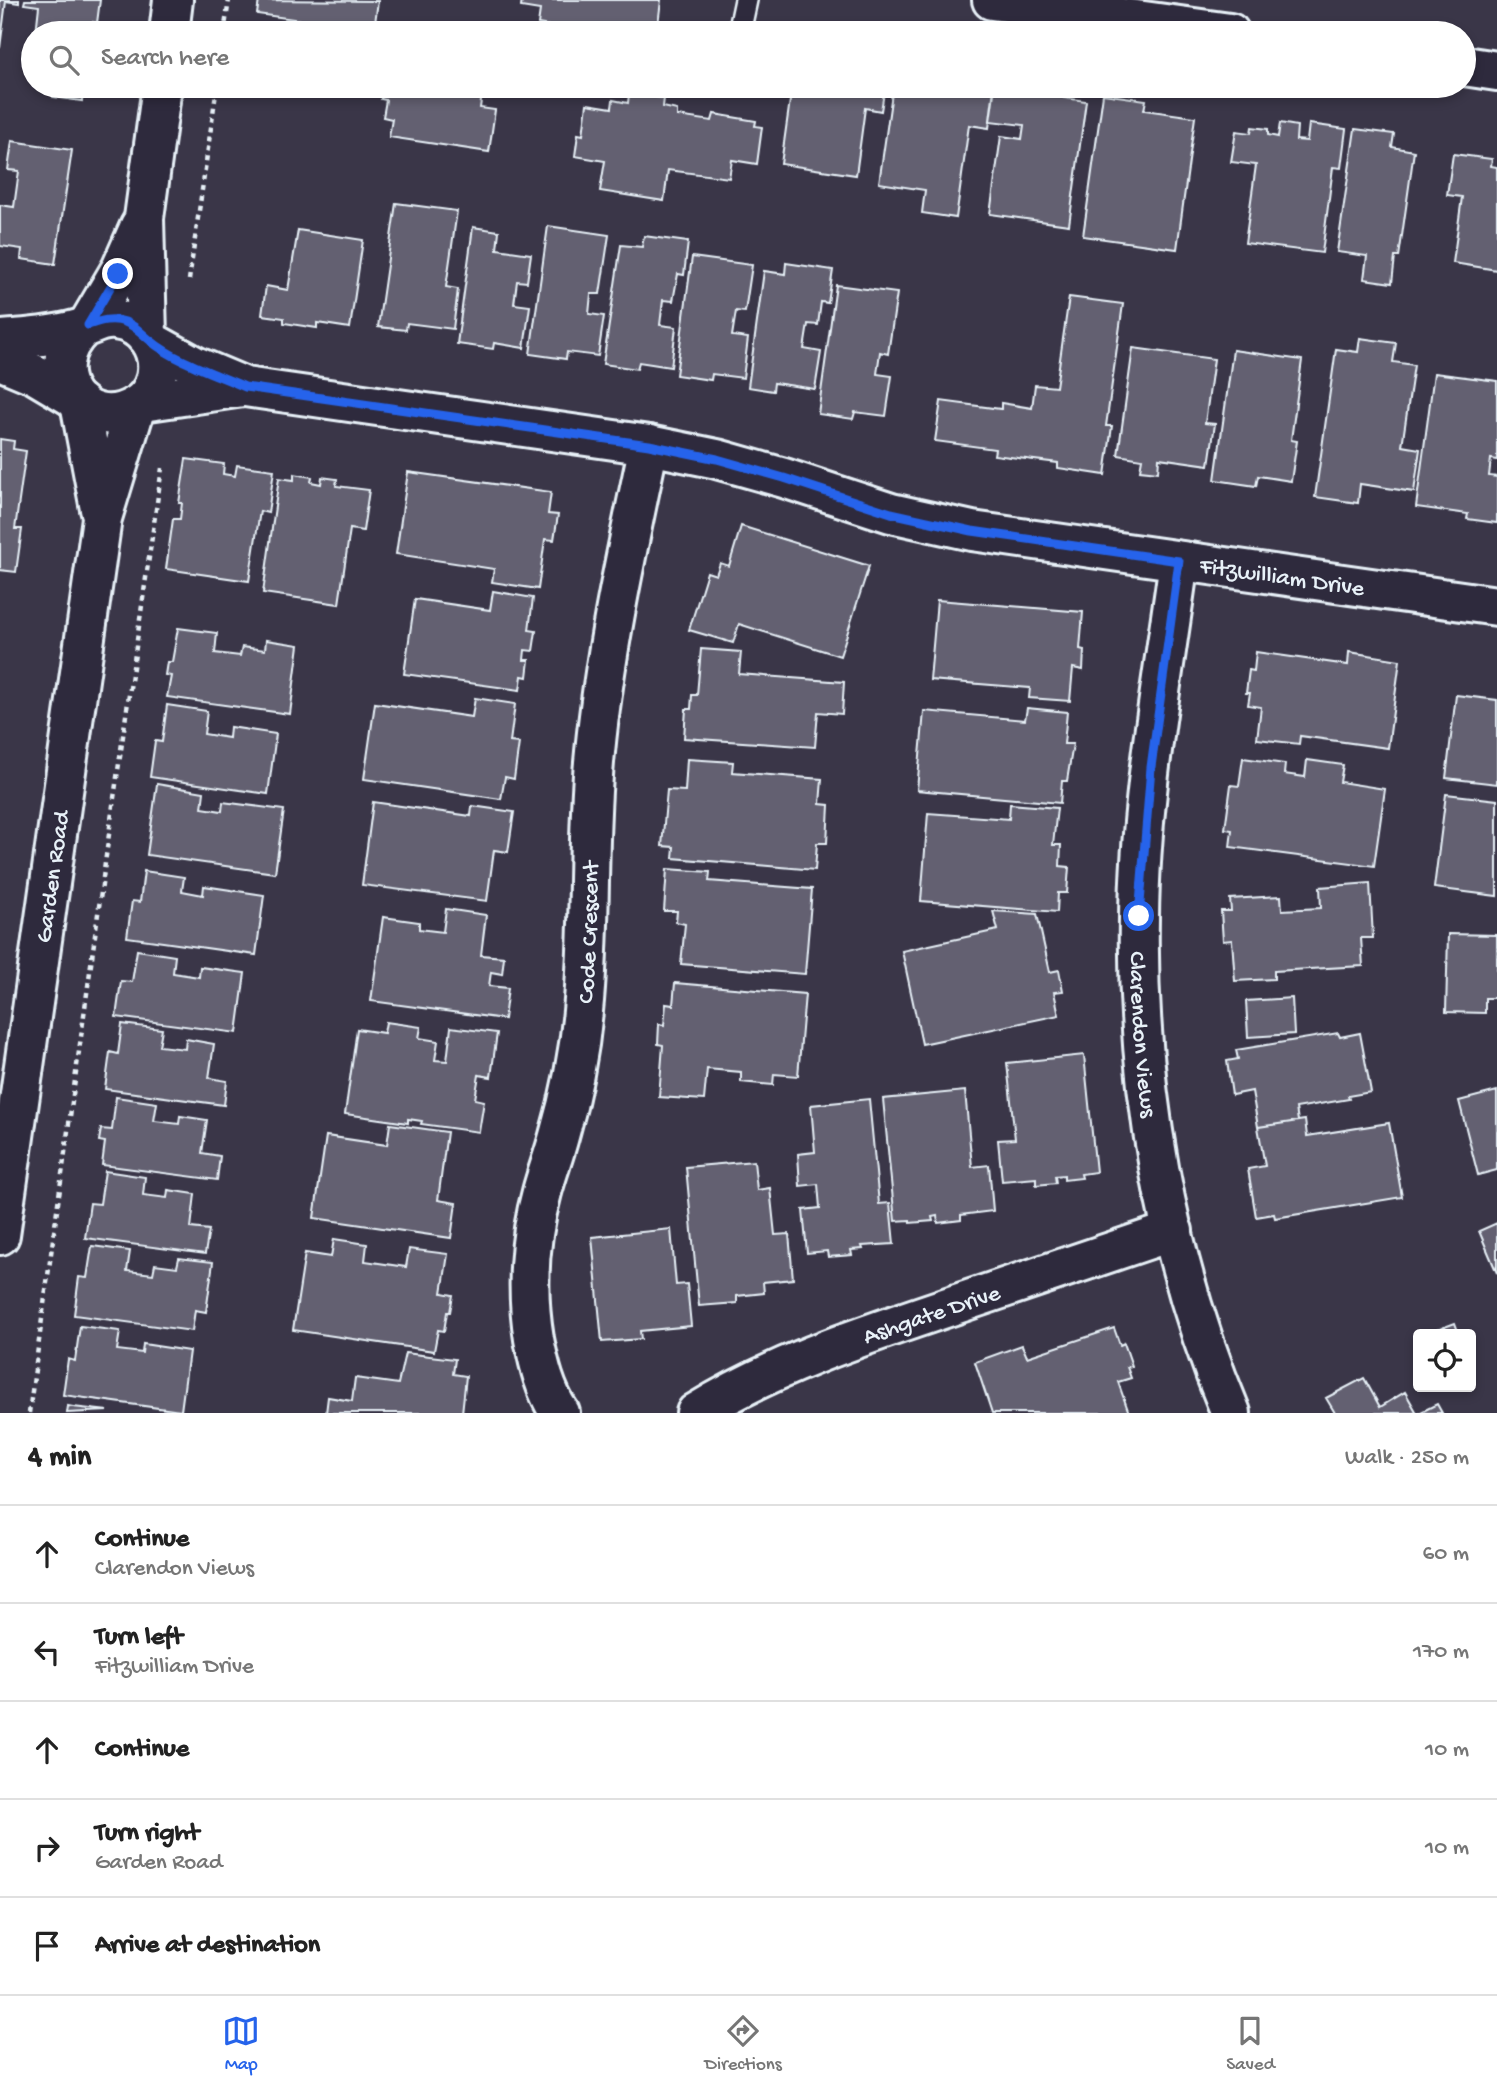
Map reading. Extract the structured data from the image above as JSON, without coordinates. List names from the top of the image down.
{
  "streets": {
    "street": [
      "Fitzwilliam Drive",
      "Garden Road",
      "Code Crescent",
      "Clarendon Views",
      "Ashgate Drive"
    ]
  },
  "crossings": [
    ["Fitzwilliam Drive", "Garden Road"],
    ["Fitzwilliam Drive", "Code Crescent"],
    ["Fitzwilliam Drive", "Clarendon Views"],
    ["Clarendon Views", "Ashgate Drive"]
  ],
  "page": {
    "search": "Search here",
    "heading": ["4 min", "Walk · 250 m"],
    "list": [
      ["Continue", "Clarendon Views", "60 m"],
      ["Turn left", "Fitzwilliam Drive", "170 m"],
      ["Continue", "10 m"],
      ["Turn right", "Garden Road", "10 m"],
      "Arrive at destination"
    ],
    "nav": ["Map", "Directions", "Saved"]
  }
}
